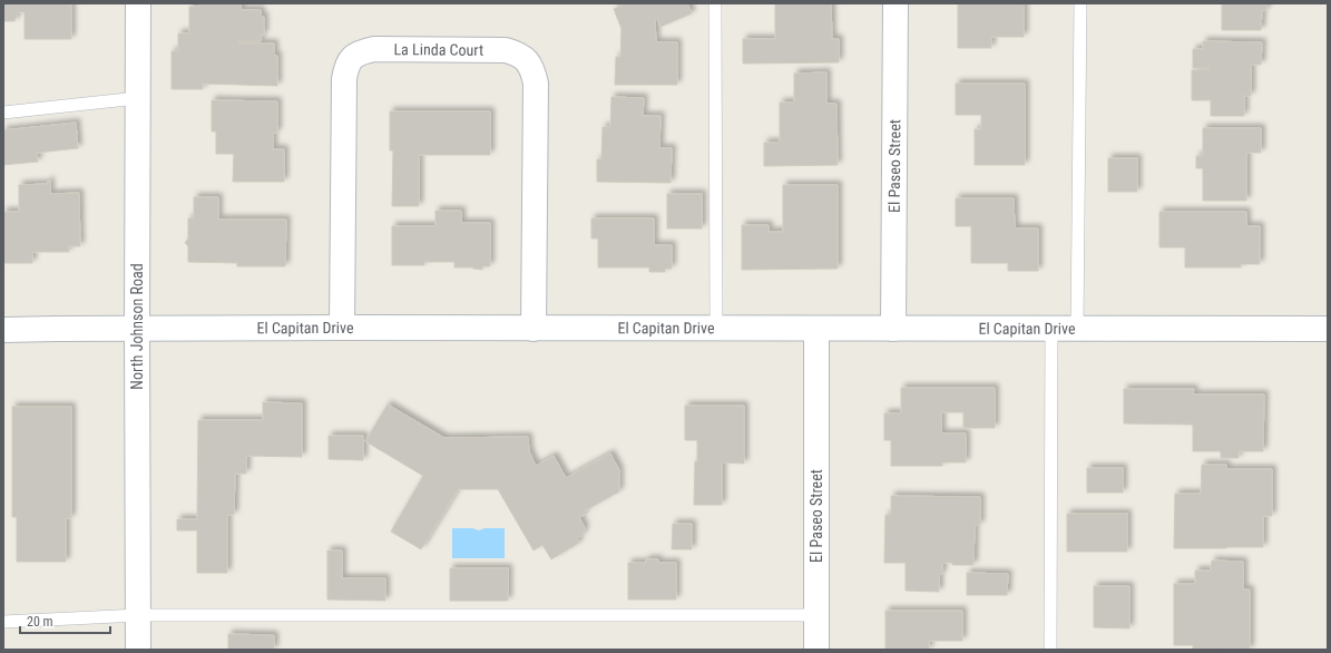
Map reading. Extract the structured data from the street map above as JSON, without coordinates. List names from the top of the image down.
{
  "streets": {
    "street": [
      "La Linda Court",
      "El Paseo Street",
      "North Johnson Road",
      "El Capitan Drive"
    ]
  },
  "crossings": [
    ["La Linda Court", "El Capitan Drive"],
    ["El Paseo Street", "El Capitan Drive"],
    ["North Johnson Road", "El Capitan Drive"]
  ],
  "scale_bar": "20 m"
}
